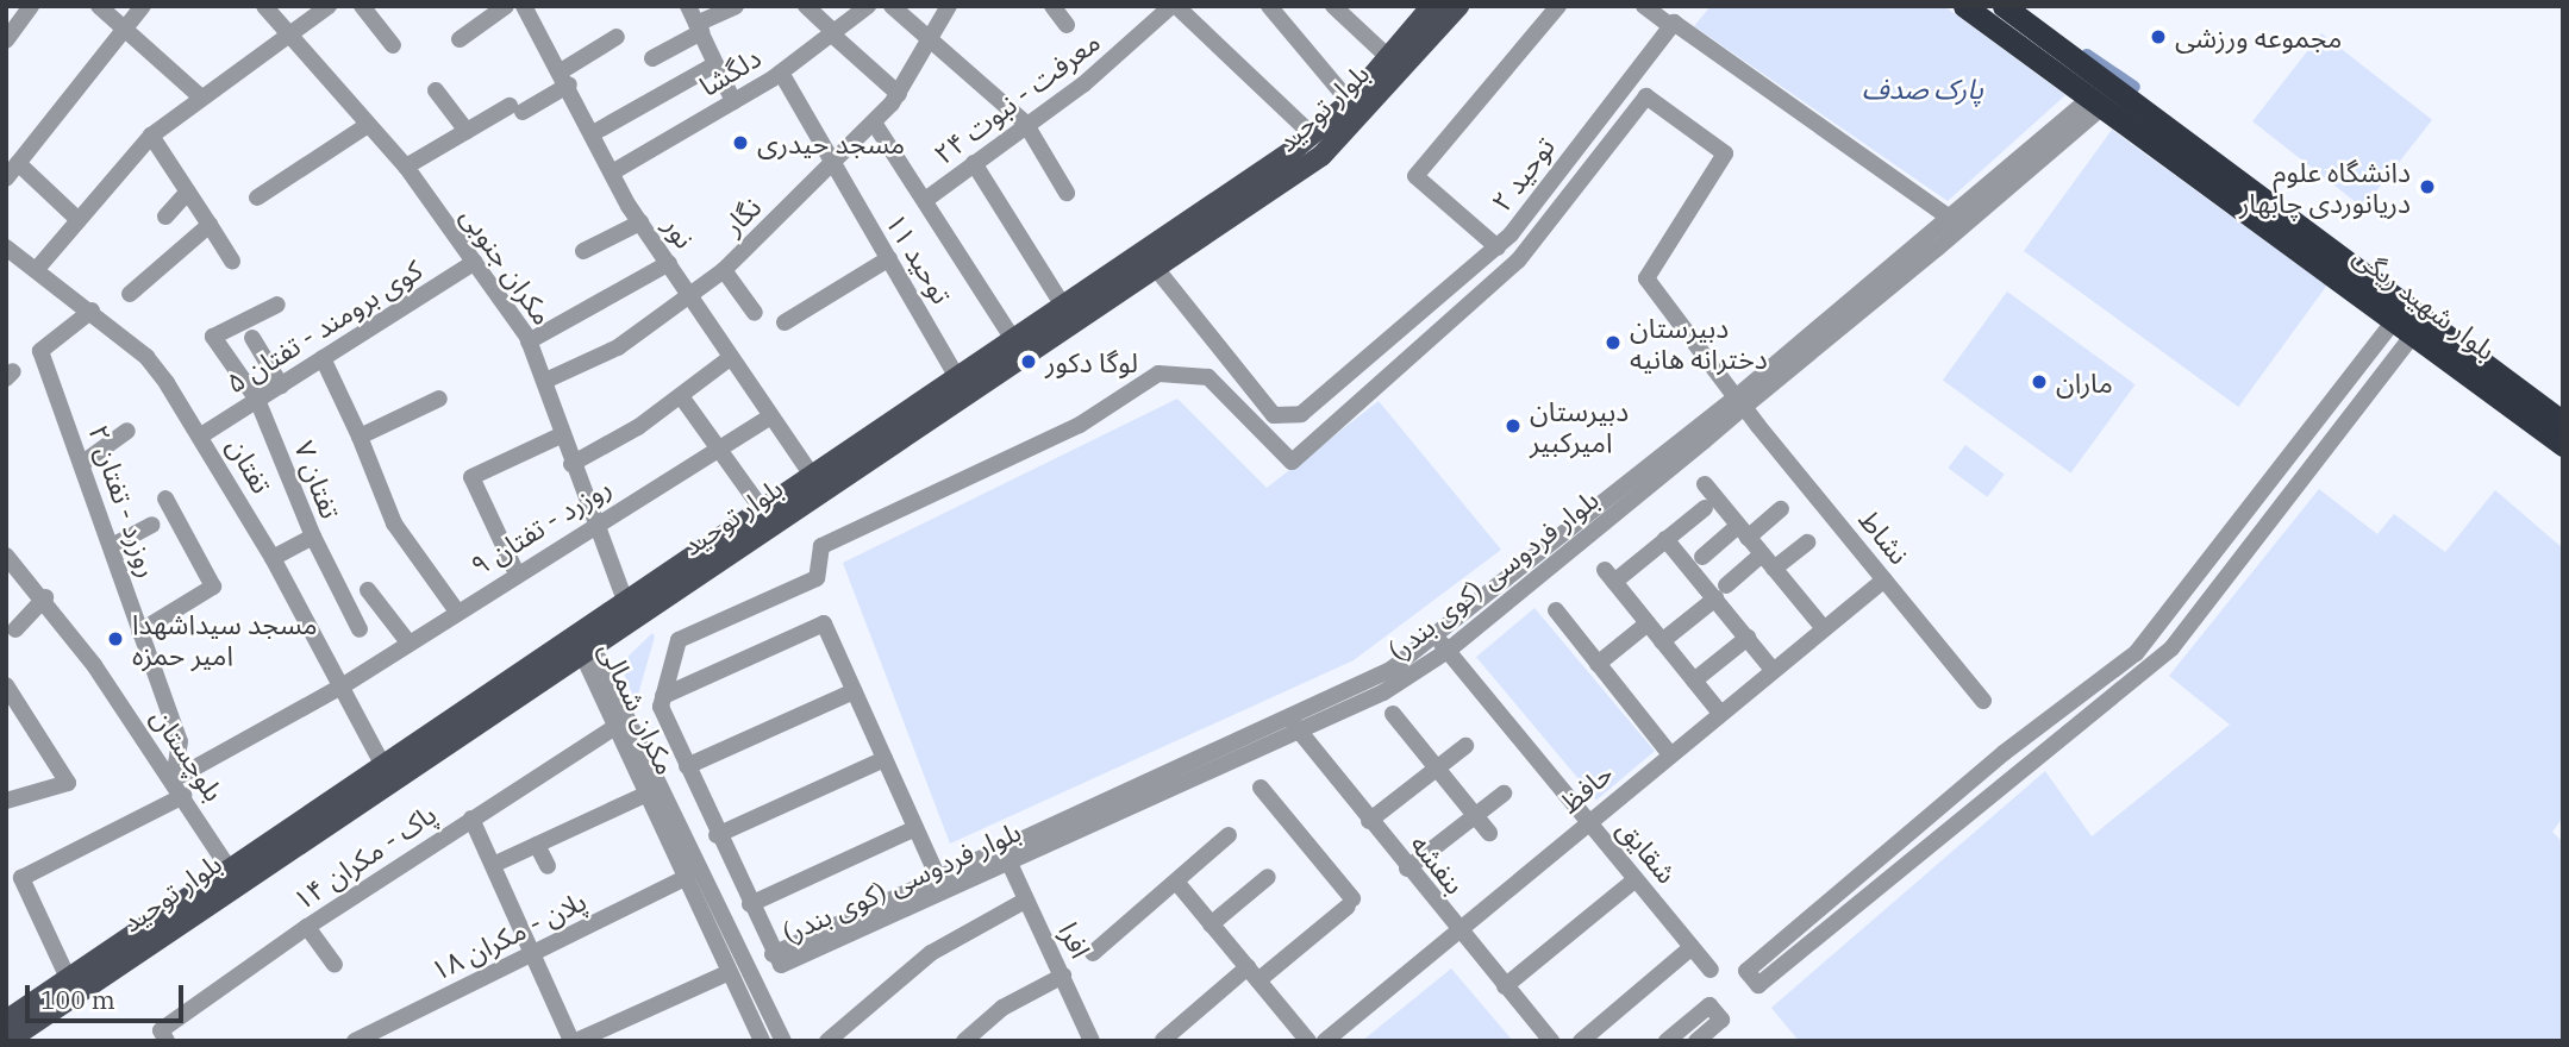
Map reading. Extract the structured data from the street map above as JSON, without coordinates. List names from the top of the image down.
{
  "streets": {
    "highway": ["بلوار شهید ریگی"],
    "main road": ["بلوار توحید"],
    "street": [
      "دلگشا",
      "معرفت - نبوت ۲۴",
      "توحید ۲",
      "نگار",
      "نور",
      "توحید ۱۱",
      "مکران جنوبی",
      "کوی برومند - تفتان ۵",
      "تفتان",
      "تفتان ۷",
      "روزرد - تفتان ۲",
      "روزرد - تفتان ۹",
      "نشاط",
      "بلوار فردوسی (کوی بندر)",
      "مکران شمالی",
      "بلوچستان",
      "حافظ",
      "شقایق",
      "پاک - مکران ۱۴",
      "بنفشه",
      "پلان - مکران ۱۸",
      "افرا"
    ]
  },
  "crossings": [
    ["دلگشا", "نور"],
    ["دلگشا", "توحید ۱۱"],
    ["بلوار توحید", "توحید ۲"],
    ["بلوار توحید", "نور"],
    ["بلوار توحید", "توحید ۱۱"],
    ["بلوار توحید", "مکران جنوبی"],
    ["بلوار توحید", "تفتان"],
    ["بلوار توحید", "مکران شمالی"],
    ["بلوار توحید", "بلوچستان"],
    ["نگار", "نور"],
    ["نگار", "توحید ۱۱"],
    ["نگار", "مکران جنوبی"],
    ["نور", "روزرد - تفتان ۹"],
    ["مکران جنوبی", "کوی برومند - تفتان ۵"],
    ["مکران جنوبی", "روزرد - تفتان ۹"],
    ["بلوار شهید ریگی", "بلوار فردوسی (کوی بندر)"],
    ["کوی برومند - تفتان ۵", "تفتان"],
    ["کوی برومند - تفتان ۵", "تفتان ۷"],
    ["تفتان", "تفتان ۷"],
    ["تفتان", "روزرد - تفتان ۲"],
    ["تفتان", "روزرد - تفتان ۹"],
    ["روزرد - تفتان ۲", "روزرد - تفتان ۹"],
    ["روزرد - تفتان ۲", "بلوچستان"],
    ["روزرد - تفتان ۹", "بلوچستان"],
    ["نشاط", "بلوار فردوسی (کوی بندر)"],
    ["نشاط", "حافظ"],
    ["بلوار فردوسی (کوی بندر)", "شقایق"],
    ["بلوار فردوسی (کوی بندر)", "بنفشه"],
    ["بلوار فردوسی (کوی بندر)", "افرا"],
    ["مکران شمالی", "پاک - مکران ۱۴"],
    ["مکران شمالی", "پلان - مکران ۱۸"],
    ["حافظ", "شقایق"],
    ["حافظ", "بنفشه"]
  ],
  "parks": ["پارک صدف"],
  "places": [
    "مجموعه ورزشی",
    "مسجد حیدری",
    "دانشگاه علوم دریانوردی چابهار",
    "دبیرستان دخترانه هانیه",
    "لوگا دکور",
    "ماران",
    "دبیرستان امیرکبیر",
    "مسجد سیداشهدا امیر حمزه"
  ],
  "scale_bar": "100 m"
}
